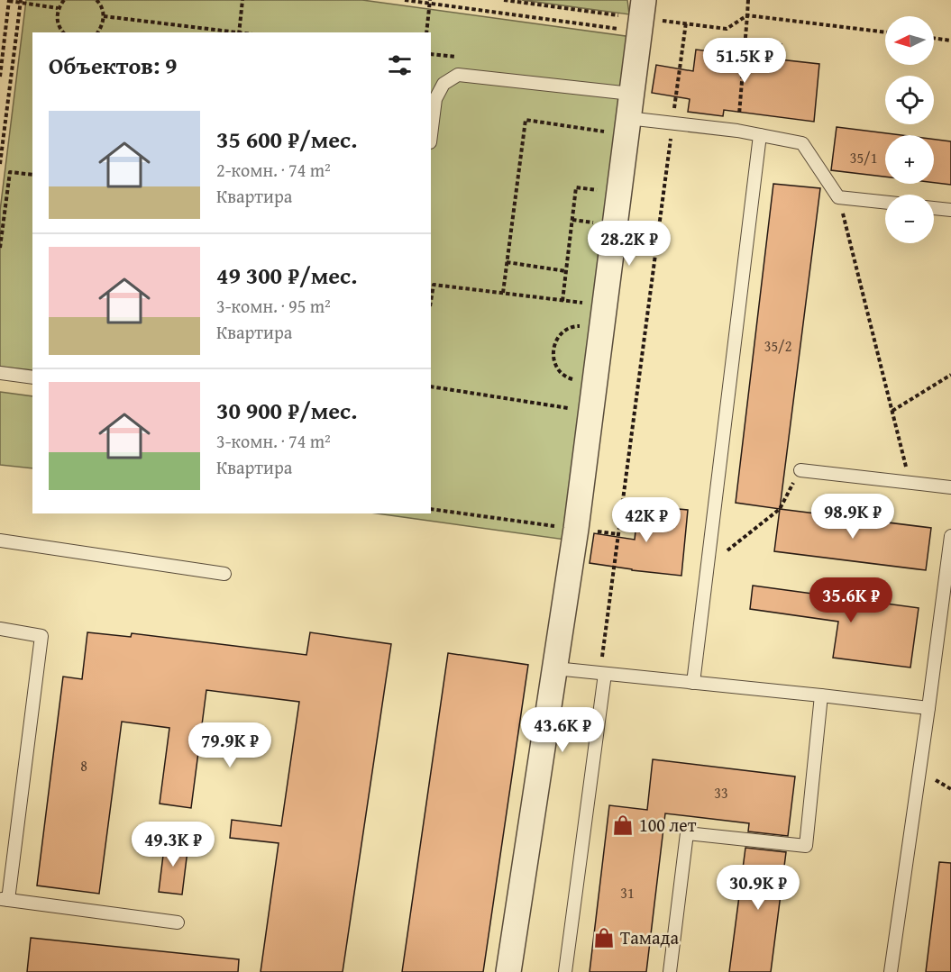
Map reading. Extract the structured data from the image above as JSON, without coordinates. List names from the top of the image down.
{
  "places": {
    "shop": ["100 лет", "Тамада"]
  },
  "house_numbers": [
    "35/1",
    "35/2",
    "8",
    "33",
    "31"
  ],
  "north": "left",
  "page": {
    "map_buttons": ["+", "−"],
    "heading": "Объектов: 9",
    "price": [
      "51.5K ₽",
      "28.2K ₽",
      "98.9K ₽",
      "42K ₽",
      "35.6K ₽",
      "43.6K ₽",
      "79.9K ₽",
      "49.3K ₽",
      "30.9K ₽"
    ],
    "list": [
      {
        "name": "35 600 ₽/мес.",
        "note": "2-комн. · 74 m² · Квартира"
      },
      {
        "name": "49 300 ₽/мес.",
        "note": "3-комн. · 95 m² · Квартира"
      },
      {
        "name": "30 900 ₽/мес.",
        "note": "3-комн. · 74 m² · Квартира"
      }
    ]
  }
}
